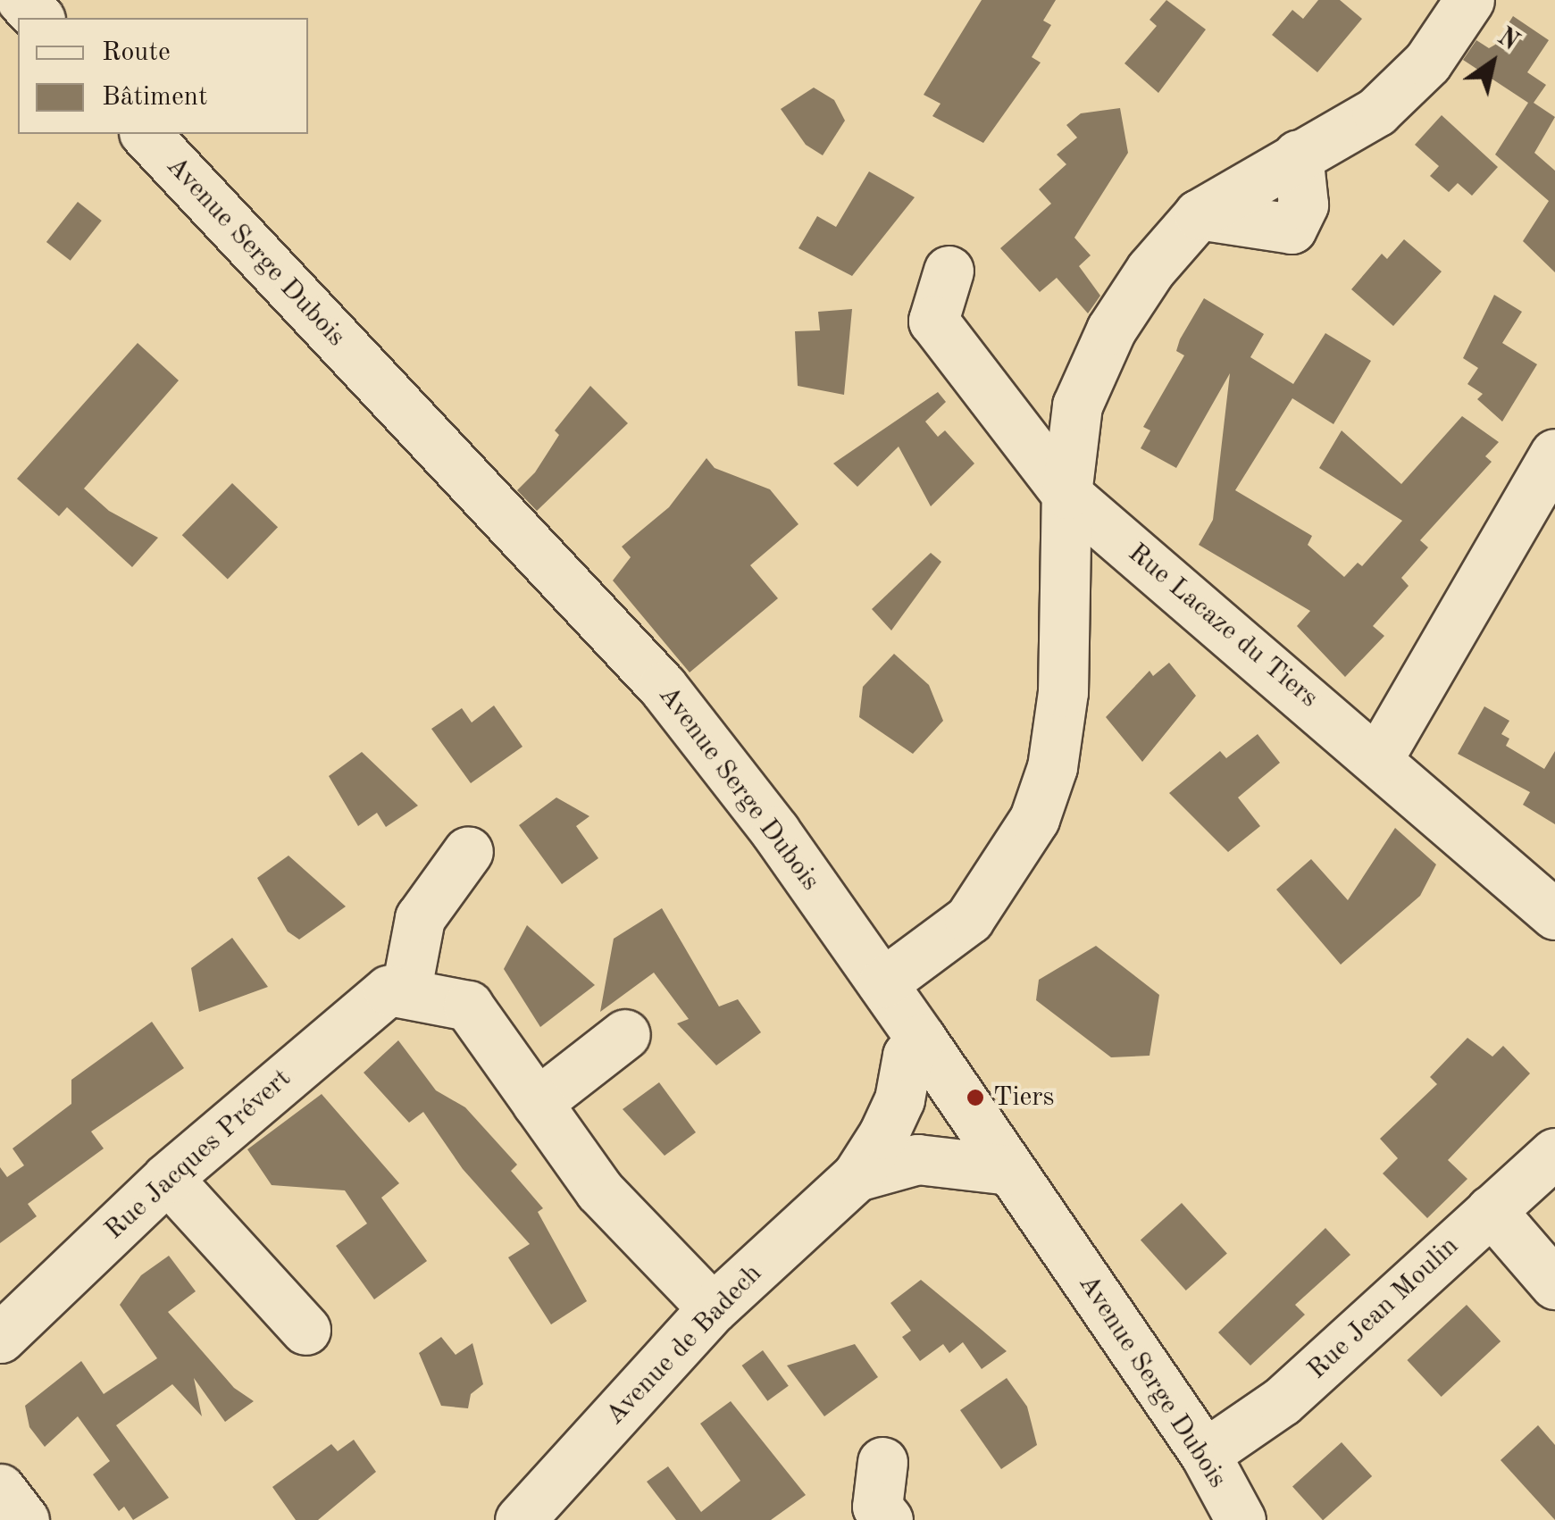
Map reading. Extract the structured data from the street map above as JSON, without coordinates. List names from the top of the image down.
{
  "streets": {
    "street": [
      "Avenue Serge Dubois",
      "Rue Lacaze du Tiers",
      "Rue Jacques Prévert",
      "Rue Jean Moulin",
      "Avenue de Badech"
    ]
  },
  "crossings": [
    ["Avenue Serge Dubois", "Rue Jean Moulin"]
  ],
  "places": ["Tiers"],
  "legend": ["Route", "Bâtiment"],
  "north": "top right"
}
